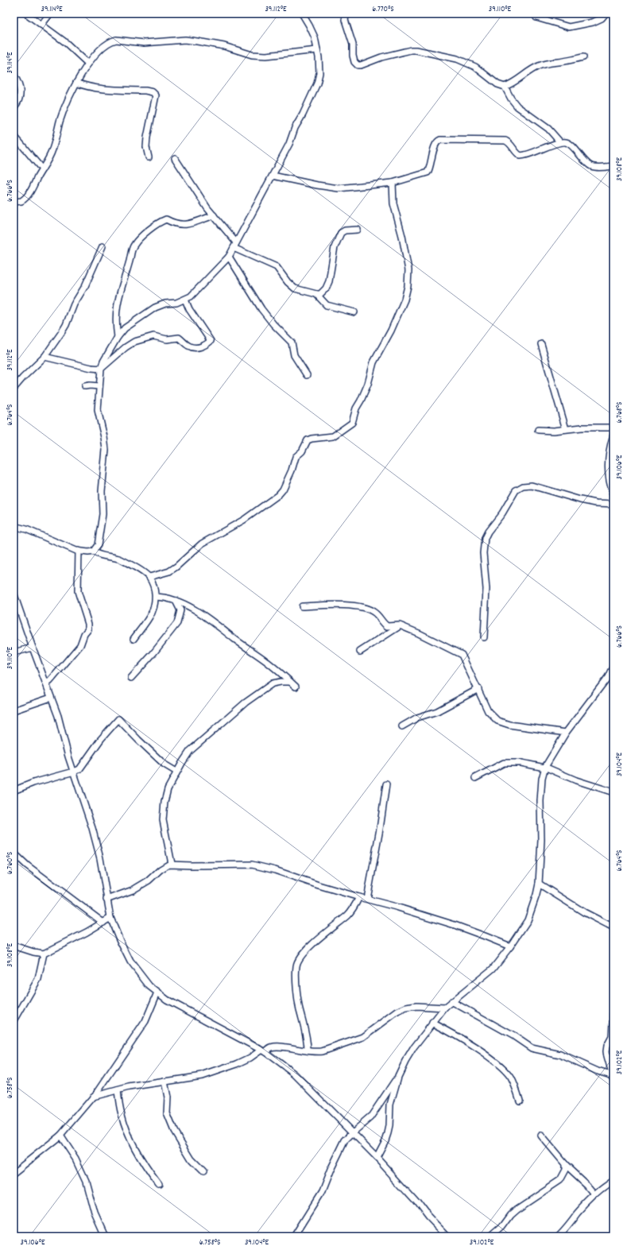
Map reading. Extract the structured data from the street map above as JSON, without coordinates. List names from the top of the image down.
{
  "coordinates": [
    "39.114°E",
    "39.112°E",
    "6.770°S",
    "39.110°E",
    "39.108°E",
    "6.766°S",
    "6.768°S",
    "6.764°S",
    "39.106°E",
    "39.104°E",
    "6.760°S",
    "39.102°E",
    "6.758°S"
  ]
}
